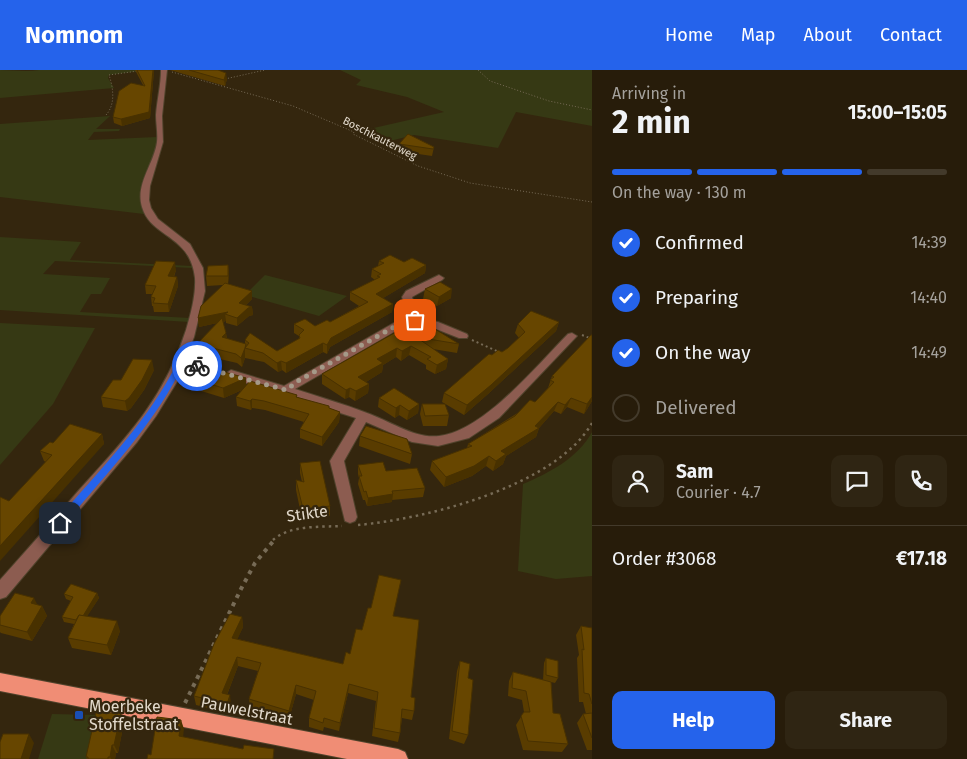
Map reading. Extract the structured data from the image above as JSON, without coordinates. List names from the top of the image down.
{
  "streets": {
    "main road": ["Pauwelstraat"],
    "street": ["Stikte"],
    "path": ["Boschkauterweg"]
  },
  "crossings": [
    ["Stikte", "Pauwelstraat"]
  ],
  "places": {
    "transit": ["Moerbeke Stoffelstraat"]
  },
  "page": {
    "header": "Nomnom",
    "nav": [
      "Home",
      "Map",
      "About",
      "Contact"
    ],
    "heading": ["2 min", "Arriving in", "15:00–15:05"],
    "panel": [
      "Sam",
      "Courier · 4.7",
      "Order #3068",
      "€17.18"
    ],
    "bar": "On the way · 130 m",
    "list": [
      ["Confirmed", "14:39"],
      ["Preparing", "14:40"],
      ["On the way", "14:49"],
      "Delivered"
    ],
    "buttons": ["Help", "Share"]
  }
}
